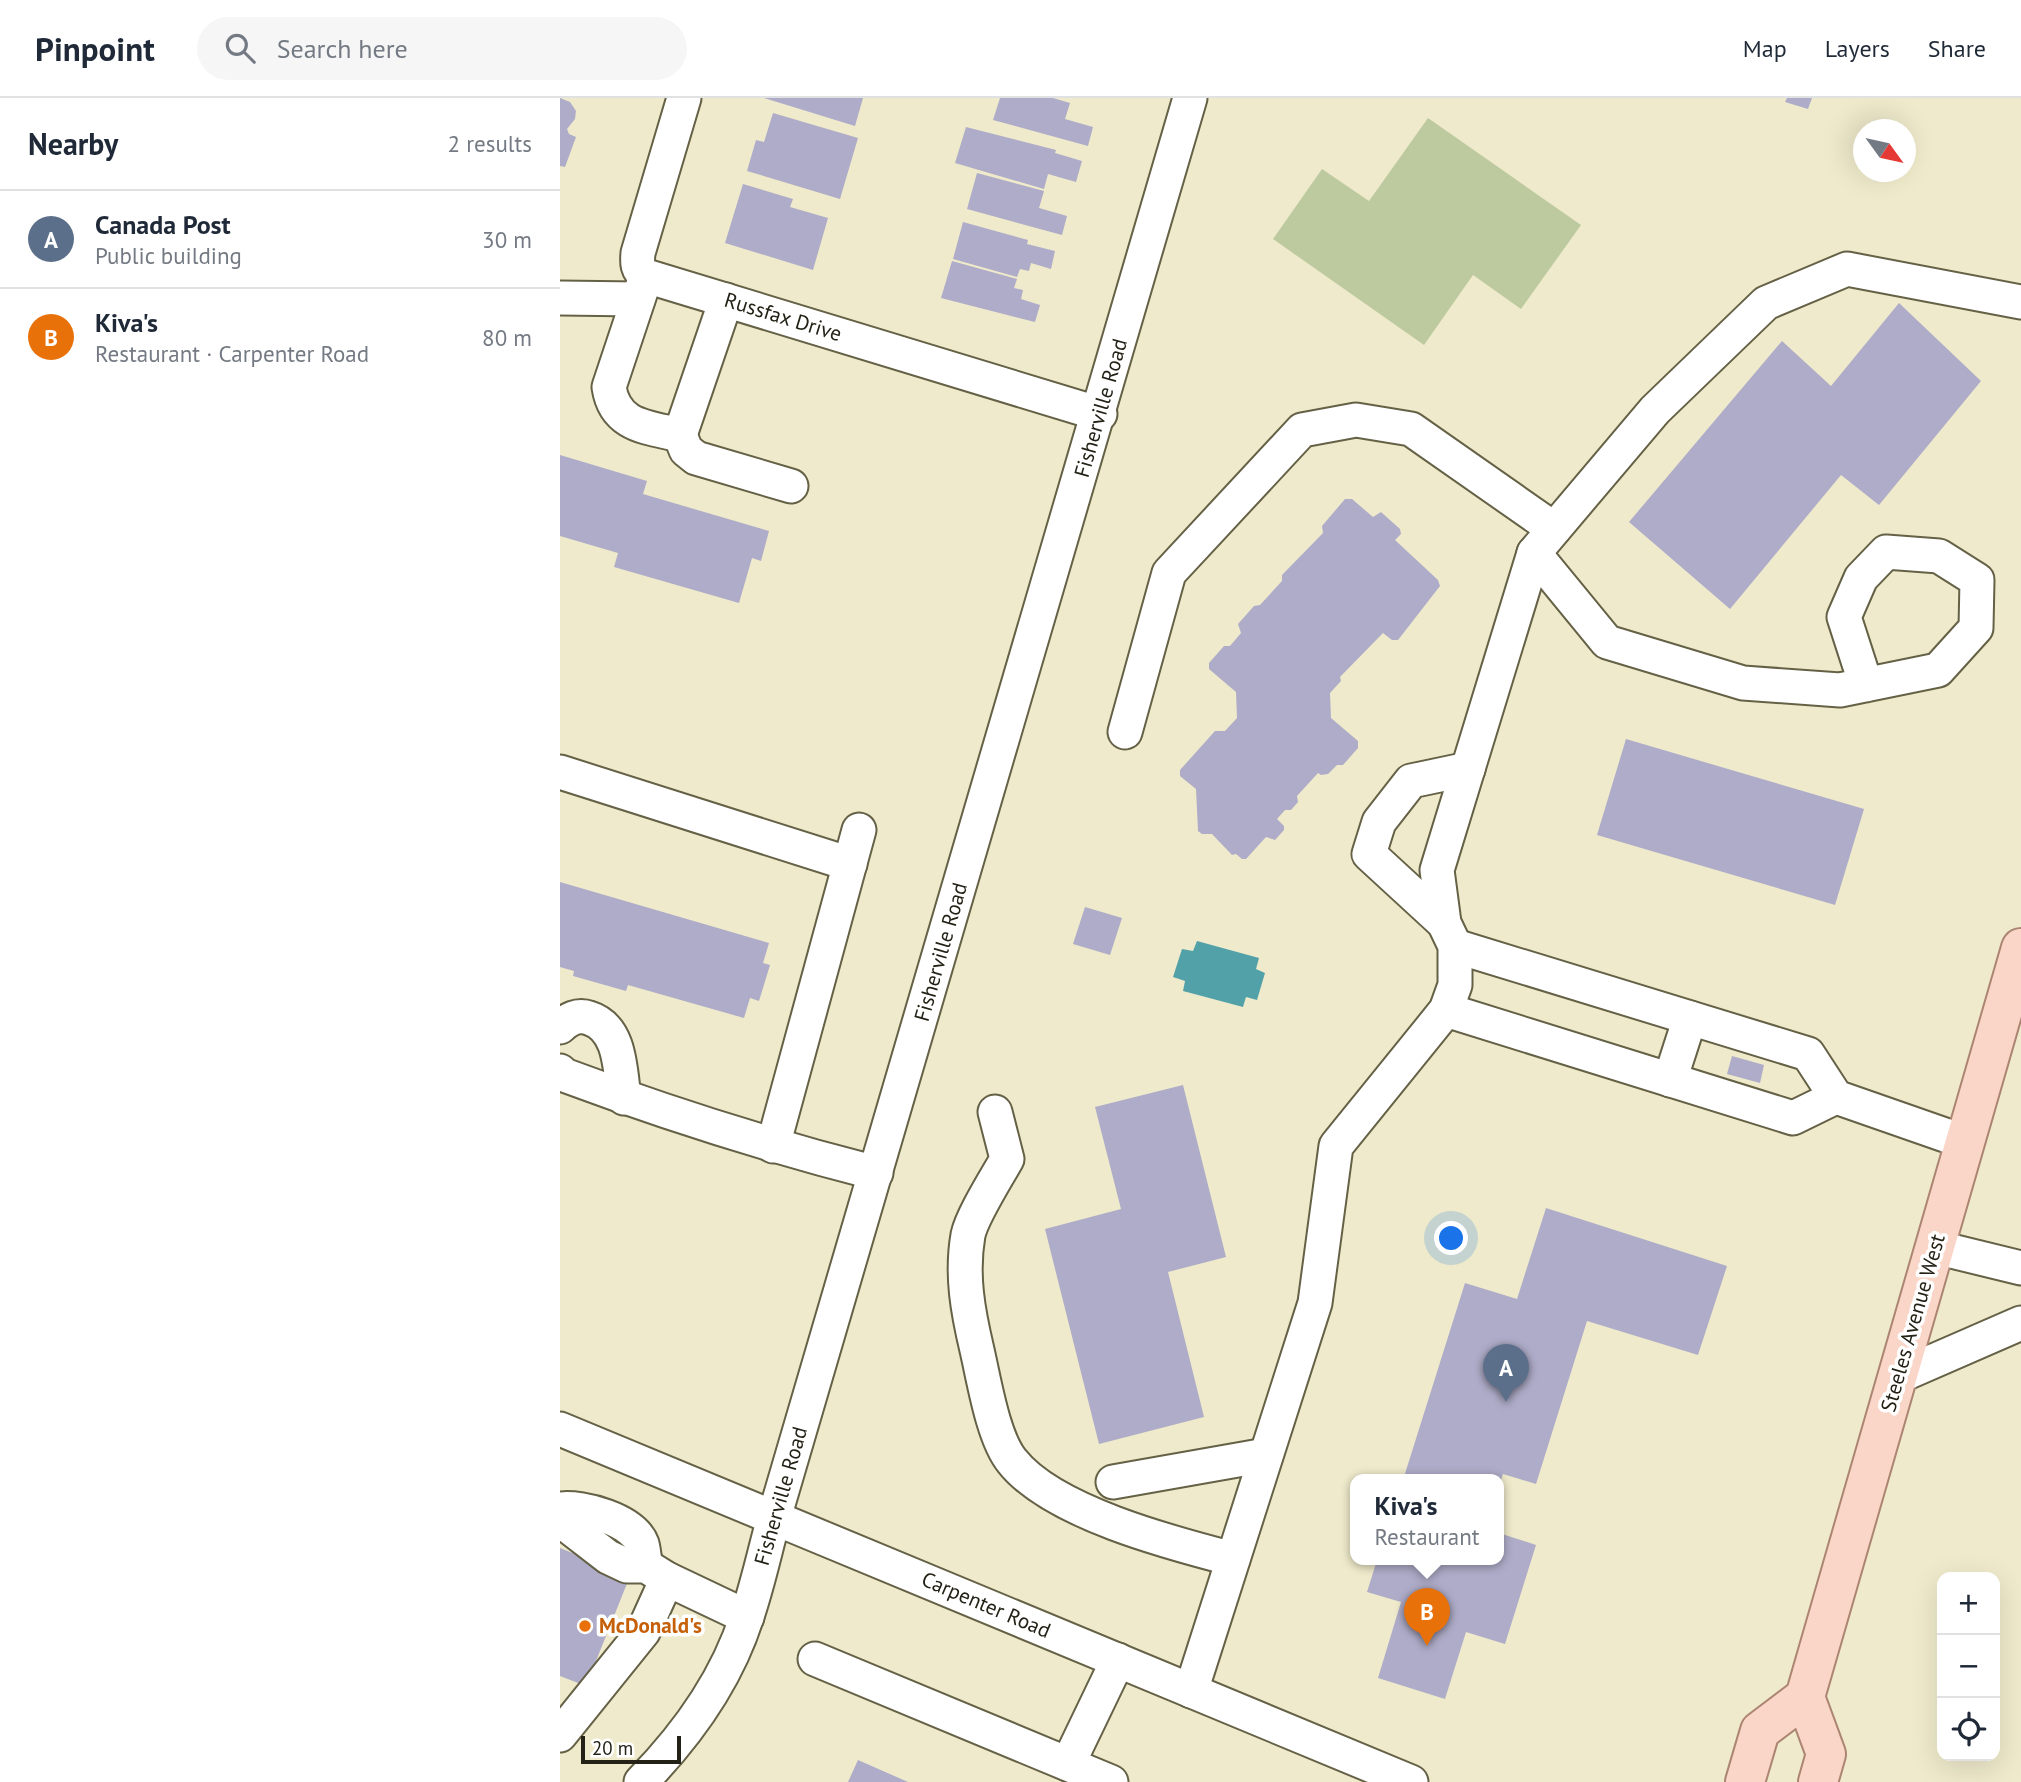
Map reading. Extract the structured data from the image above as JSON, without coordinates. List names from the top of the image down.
{
  "streets": {
    "main road": ["Steeles Avenue West"],
    "street": ["Russfax Drive", "Fisherville Road", "Carpenter Road"]
  },
  "crossings": [
    ["Russfax Drive", "Fisherville Road"],
    ["Fisherville Road", "Carpenter Road"]
  ],
  "places": ["McDonald's"],
  "scale_bar": "20 m",
  "north": "bottom right",
  "page": {
    "header": "Pinpoint",
    "search": "Search here",
    "nav": ["Map", "Layers", "Share"],
    "heading": ["Nearby", "2 results"],
    "list": [
      {
        "mark": "A",
        "name": "Canada Post",
        "note": "Public building",
        "value": "30 m"
      },
      {
        "mark": "B",
        "name": "Kiva's",
        "note": "Restaurant · Carpenter Road",
        "value": "80 m"
      }
    ],
    "pins": ["A", "B"],
    "popup": ["Kiva's", "Restaurant"],
    "map_buttons": ["+", "−"],
    "scale": "20 m"
  }
}
